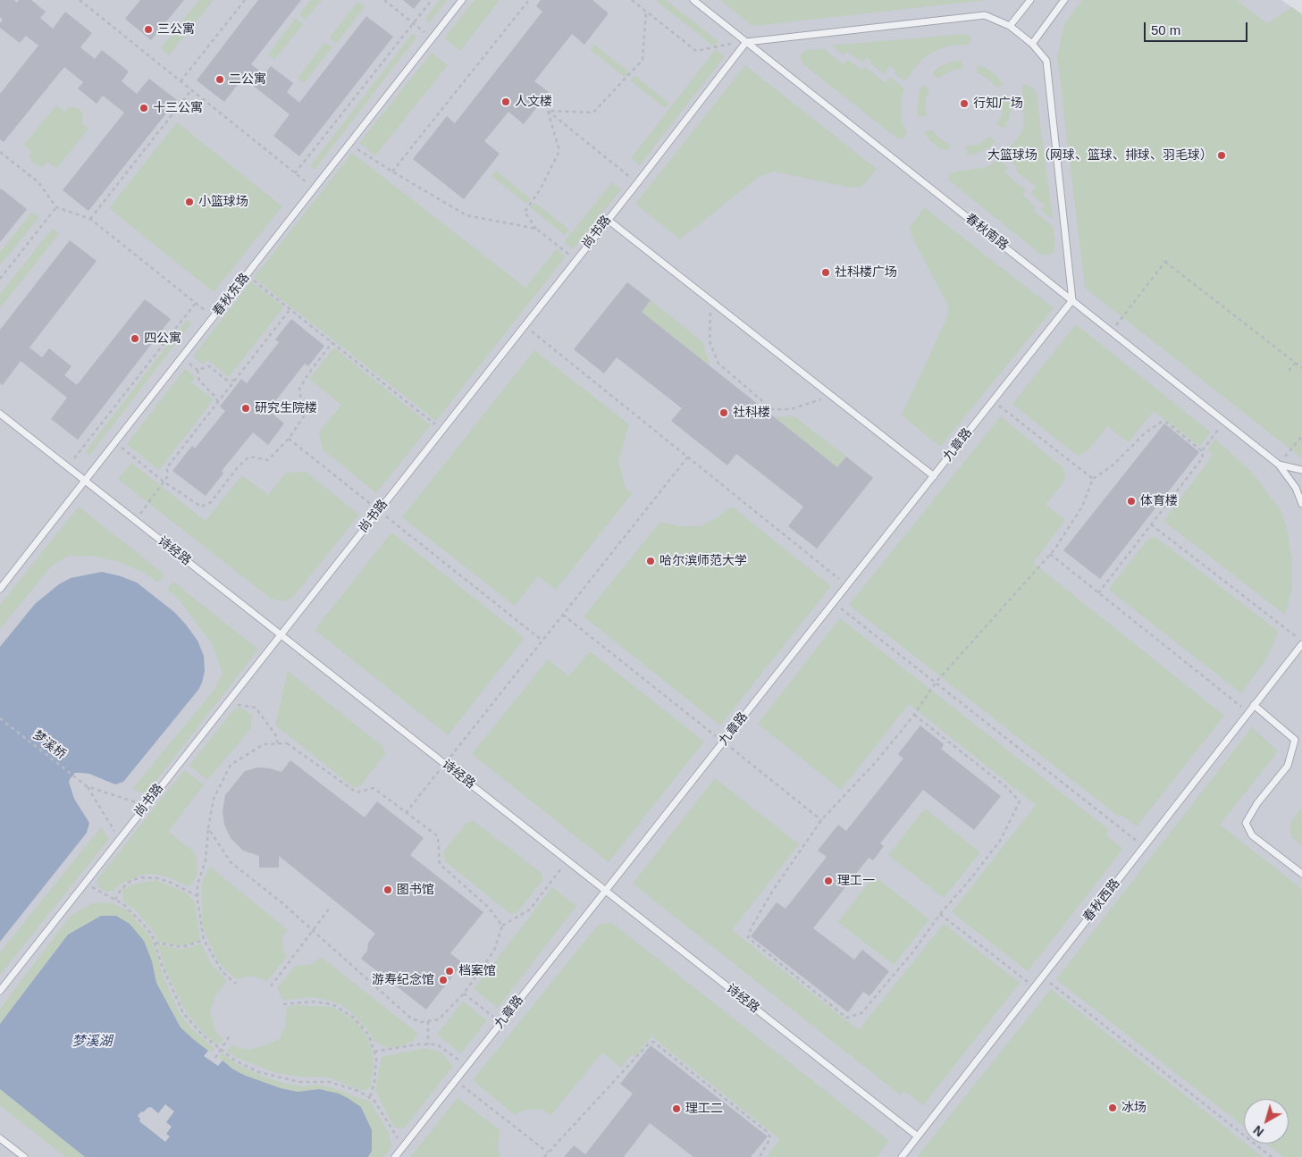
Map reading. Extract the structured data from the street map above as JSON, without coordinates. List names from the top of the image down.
{
  "streets": {
    "lane": [
      "尚书路",
      "春秋南路",
      "春秋东路",
      "九章路",
      "诗经路",
      "春秋西路"
    ],
    "path": ["梦溪桥"]
  },
  "crossings": [
    ["尚书路", "春秋南路"],
    ["尚书路", "诗经路"],
    ["春秋南路", "九章路"],
    ["春秋东路", "诗经路"],
    ["九章路", "诗经路"],
    ["诗经路", "春秋西路"]
  ],
  "water": ["梦溪湖"],
  "places": [
    "三公寓",
    "二公寓",
    "人文楼",
    "行知广场",
    "十三公寓",
    "大篮球场（网球、篮球、排球、羽毛球）",
    "小篮球场",
    "社科楼广场",
    "四公寓",
    "研究生院楼",
    "社科楼",
    "体育楼",
    "哈尔滨师范大学",
    "理工一",
    "图书馆",
    "档案馆",
    "游寿纪念馆",
    "冰场",
    "理工二"
  ],
  "scale_bar": "50 m",
  "north": "bottom left"
}
